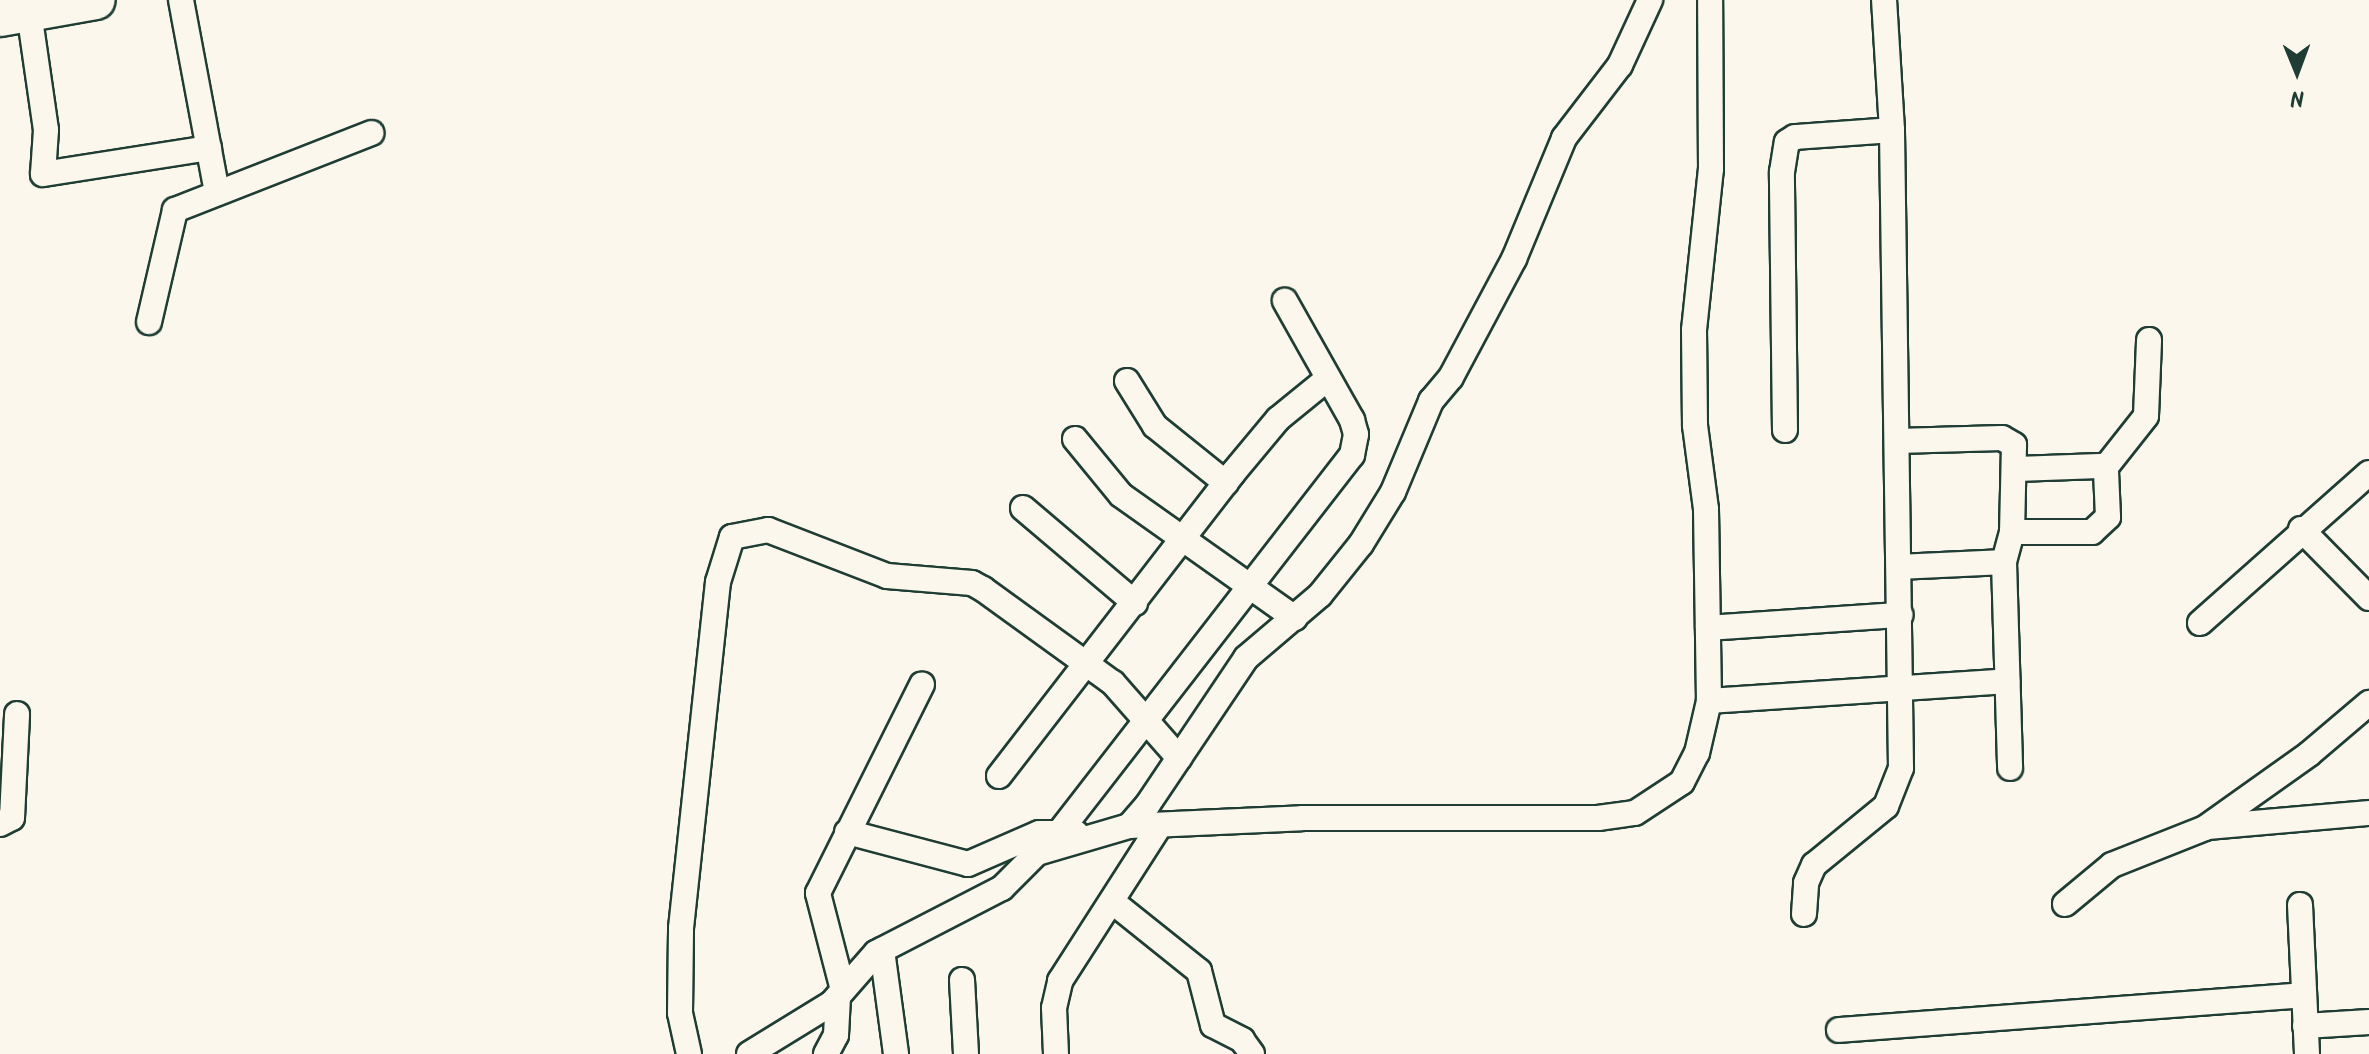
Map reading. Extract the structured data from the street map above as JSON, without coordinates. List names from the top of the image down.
{
  "north": "bottom"
}
